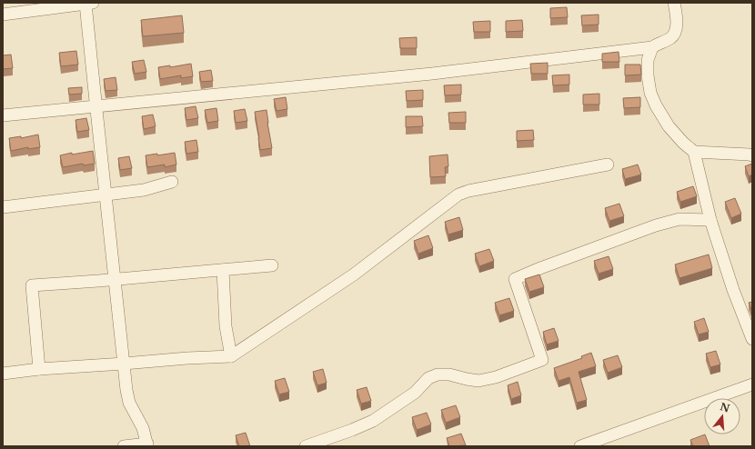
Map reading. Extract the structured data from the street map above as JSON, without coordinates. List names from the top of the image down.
{
  "north": "top"
}
